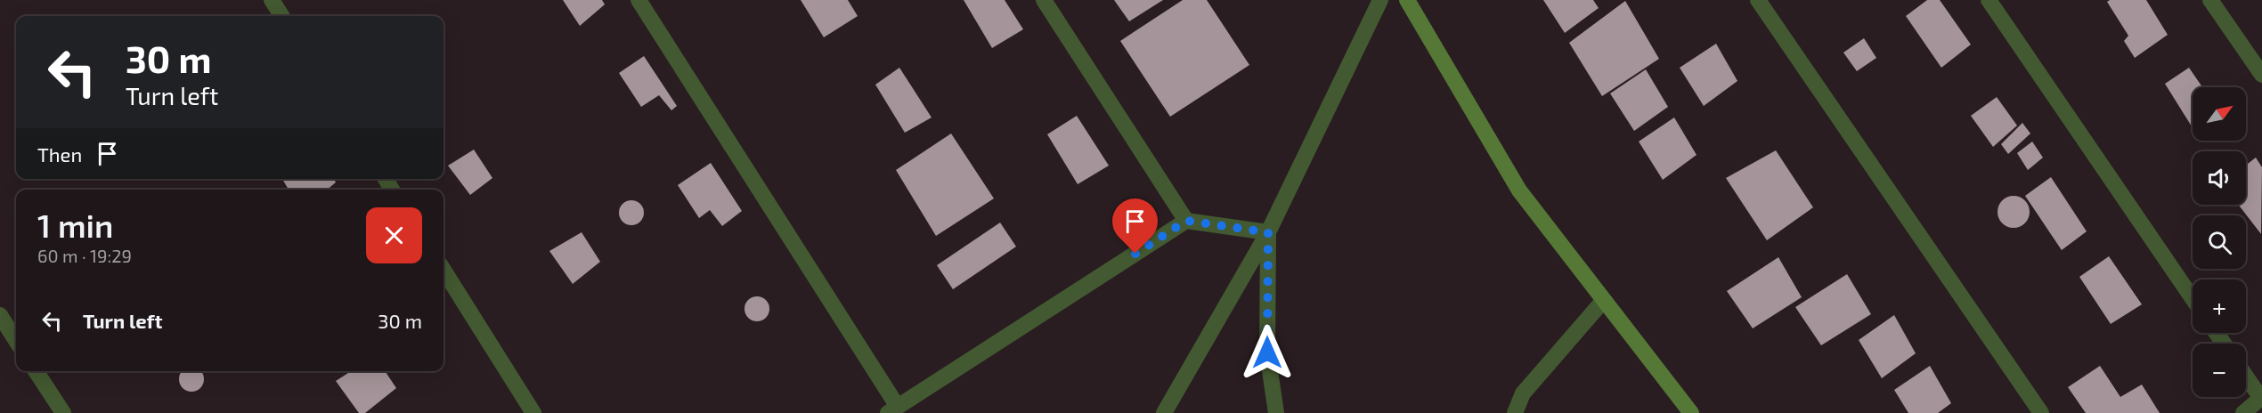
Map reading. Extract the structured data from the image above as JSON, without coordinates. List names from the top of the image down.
{
  "north": "top right",
  "page": {
    "turn": ["30 m", "Turn left"],
    "map_buttons": ["+", "−"],
    "then": "Then",
    "heading": ["1 min", "60 m · 19:29"],
    "list": [
      {
        "name": "Turn left",
        "value": "30 m"
      }
    ]
  }
}
